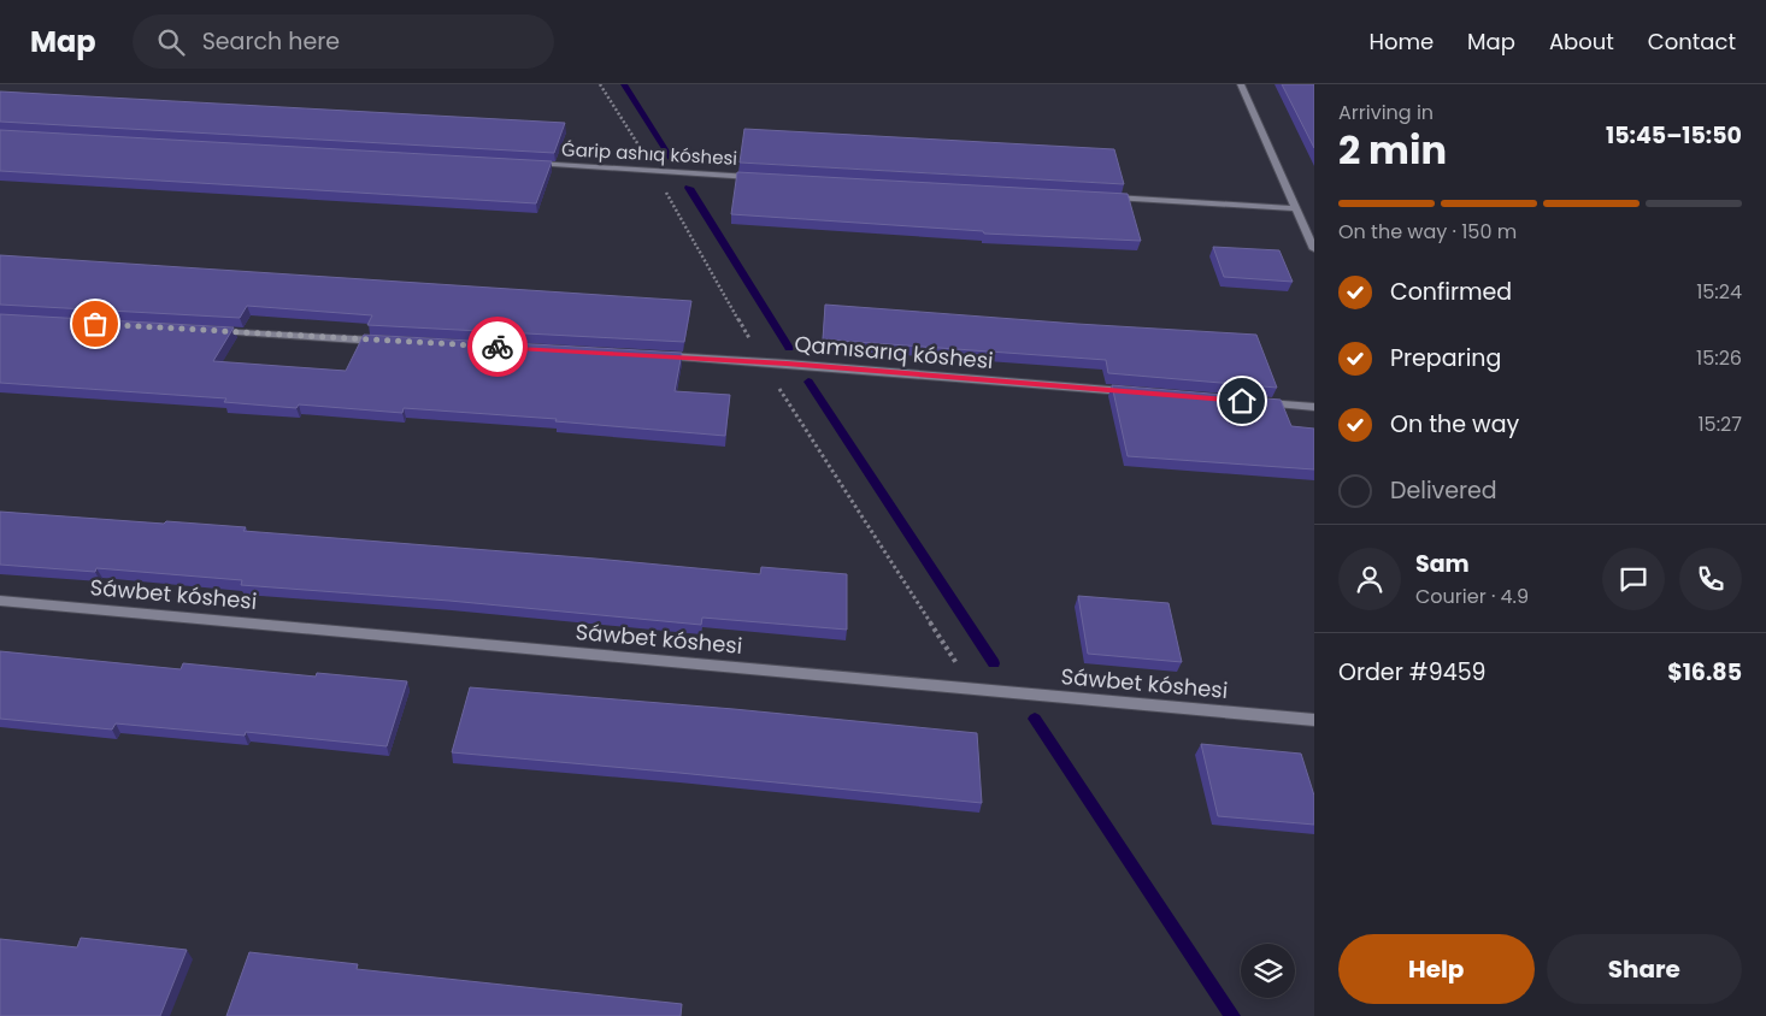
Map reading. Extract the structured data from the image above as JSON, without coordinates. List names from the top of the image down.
{
  "streets": {
    "street": ["Ǵarip ashıq kóshesi", "Qamısarıq kóshesi", "Sáwbet kóshesi"]
  },
  "page": {
    "header": "Map",
    "search": "Search here",
    "nav": [
      "Home",
      "Map",
      "About",
      "Contact"
    ],
    "heading": ["2 min", "Arriving in", "15:45–15:50"],
    "panel": [
      "Sam",
      "Courier · 4.9",
      "Order #9459",
      "$16.85"
    ],
    "bar": "On the way · 150 m",
    "list": [
      ["Confirmed", "15:24"],
      ["Preparing", "15:26"],
      ["On the way", "15:27"],
      "Delivered"
    ],
    "buttons": ["Help", "Share"]
  }
}
